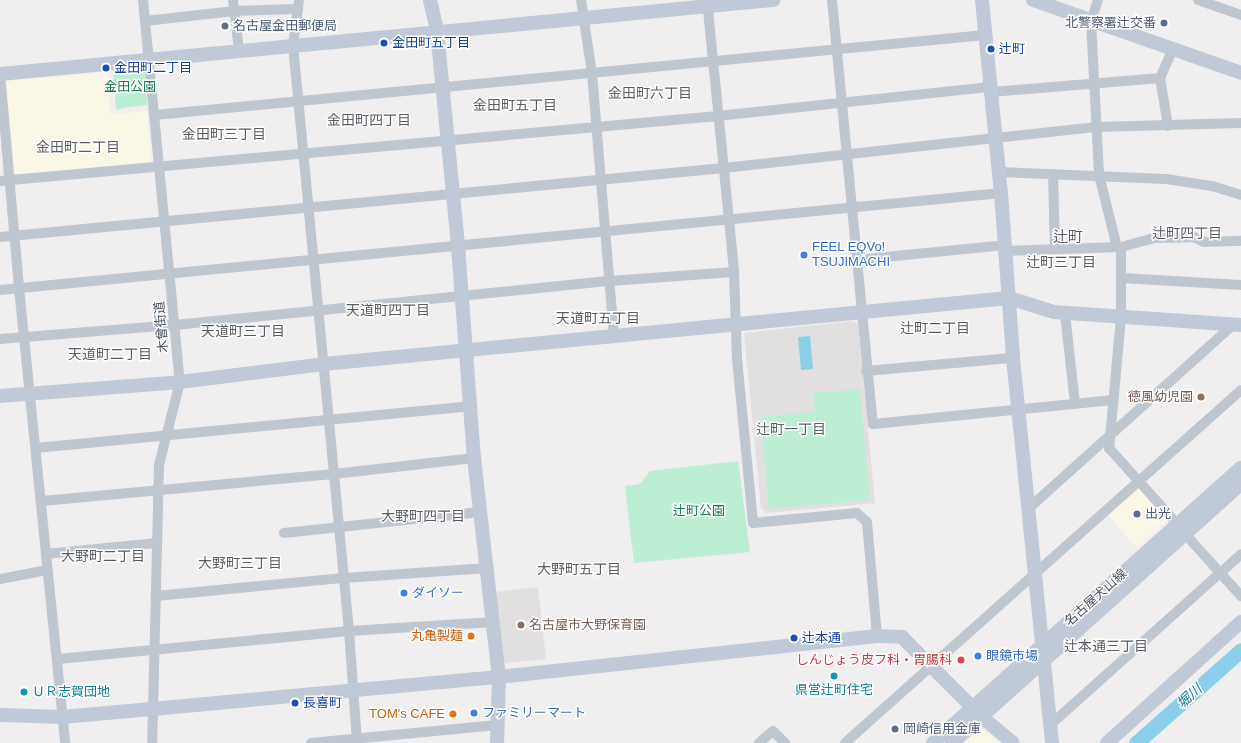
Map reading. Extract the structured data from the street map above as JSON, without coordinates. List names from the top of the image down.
{
  "streets": {
    "street": ["木曾街道", "名古屋犬山線"]
  },
  "districts": [
    "金田町六丁目",
    "金田町五丁目",
    "金田町四丁目",
    "金田町三丁目",
    "金田町二丁目",
    "辻町四丁目",
    "辻町",
    "辻町三丁目",
    "天道町四丁目",
    "天道町五丁目",
    "辻町二丁目",
    "天道町三丁目",
    "天道町二丁目",
    "辻町一丁目",
    "大野町四丁目",
    "大野町二丁目",
    "大野町三丁目",
    "大野町五丁目",
    "辻本通三丁目"
  ],
  "water": ["堀川"],
  "parks": ["金田公園", "辻町公園"],
  "places": [
    "北警察署辻交番",
    "名古屋金田郵便局",
    "金田町五丁目",
    "辻町",
    "金田町二丁目",
    "FEEL EQVo! TSUJIMACHI",
    "徳風幼児園",
    "出光",
    "ダイソー",
    "名古屋市大野保育園",
    "丸亀製麺",
    "辻本通",
    "眼鏡市場",
    "しんじょう皮フ科・胃腸科",
    "県営辻町住宅",
    "ＵＲ志賀団地",
    "長喜町",
    "ファミリーマート",
    "TOM's CAFE",
    "岡崎信用金庫"
  ]
}
